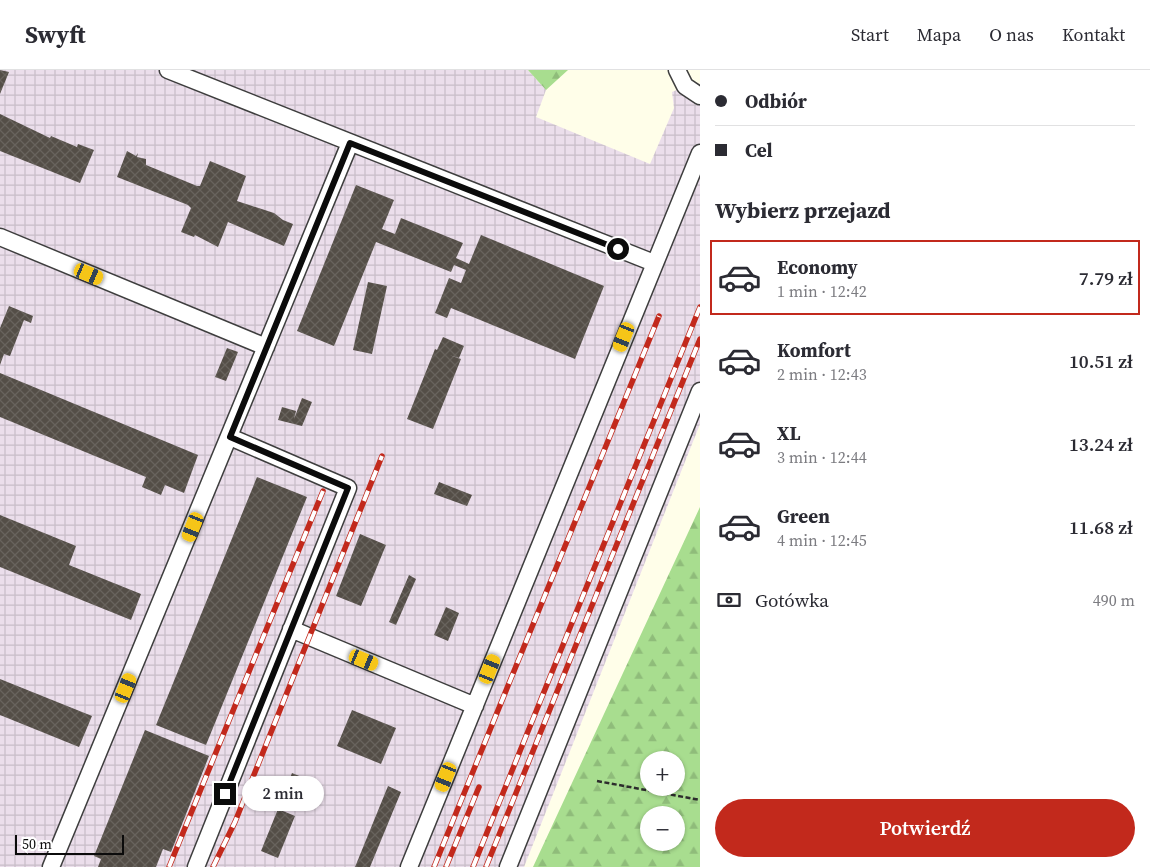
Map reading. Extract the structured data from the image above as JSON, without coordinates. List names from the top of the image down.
{
  "scale_bar": "50 m",
  "page": {
    "header": "Swyft",
    "nav": [
      "Start",
      "Mapa",
      "O nas",
      "Kontakt"
    ],
    "banner": ["Odbiór", "Cel"],
    "heading": "Wybierz przejazd",
    "list": [
      {
        "name": "Economy",
        "note": "1 min · 12:42",
        "value": "7.79 zł"
      },
      {
        "name": "Komfort",
        "note": "2 min · 12:43",
        "value": "10.51 zł"
      },
      {
        "name": "XL",
        "note": "3 min · 12:44",
        "value": "13.24 zł"
      },
      {
        "name": "Green",
        "note": "4 min · 12:45",
        "value": "11.68 zł"
      }
    ],
    "pay": ["Gotówka", "490 m"],
    "map_buttons": ["+", "−"],
    "bubble": "2 min",
    "buttons": "Potwierdź",
    "scale": "50 m"
  }
}
